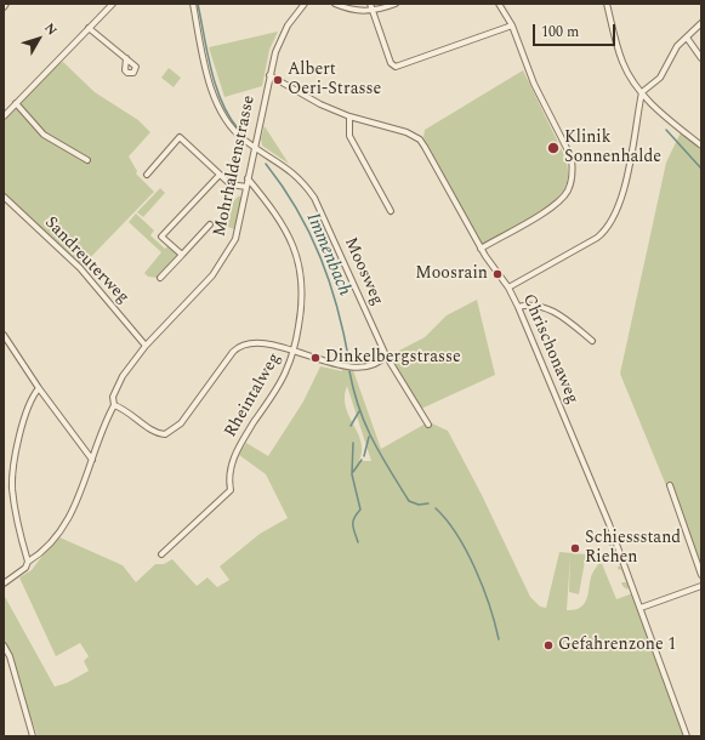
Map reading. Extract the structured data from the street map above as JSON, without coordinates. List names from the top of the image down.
{
  "streets": {
    "street": [
      "Mohrhaldenstrasse",
      "Sandreuterweg",
      "Moosweg",
      "Chrischonaweg",
      "Rheintalweg"
    ]
  },
  "crossings": [
    ["Mohrhaldenstrasse", "Sandreuterweg"],
    ["Mohrhaldenstrasse", "Moosweg"],
    ["Mohrhaldenstrasse", "Chrischonaweg"],
    ["Mohrhaldenstrasse", "Rheintalweg"]
  ],
  "water": ["Immenbach"],
  "places": [
    "Albert Oeri-Strasse",
    "Klinik Sonnenhalde",
    "Moosrain",
    "Dinkelbergstrasse",
    "Schiessstand Riehen",
    "Gefahrenzone 1"
  ],
  "scale_bar": "100 m",
  "north": "top right"
}
